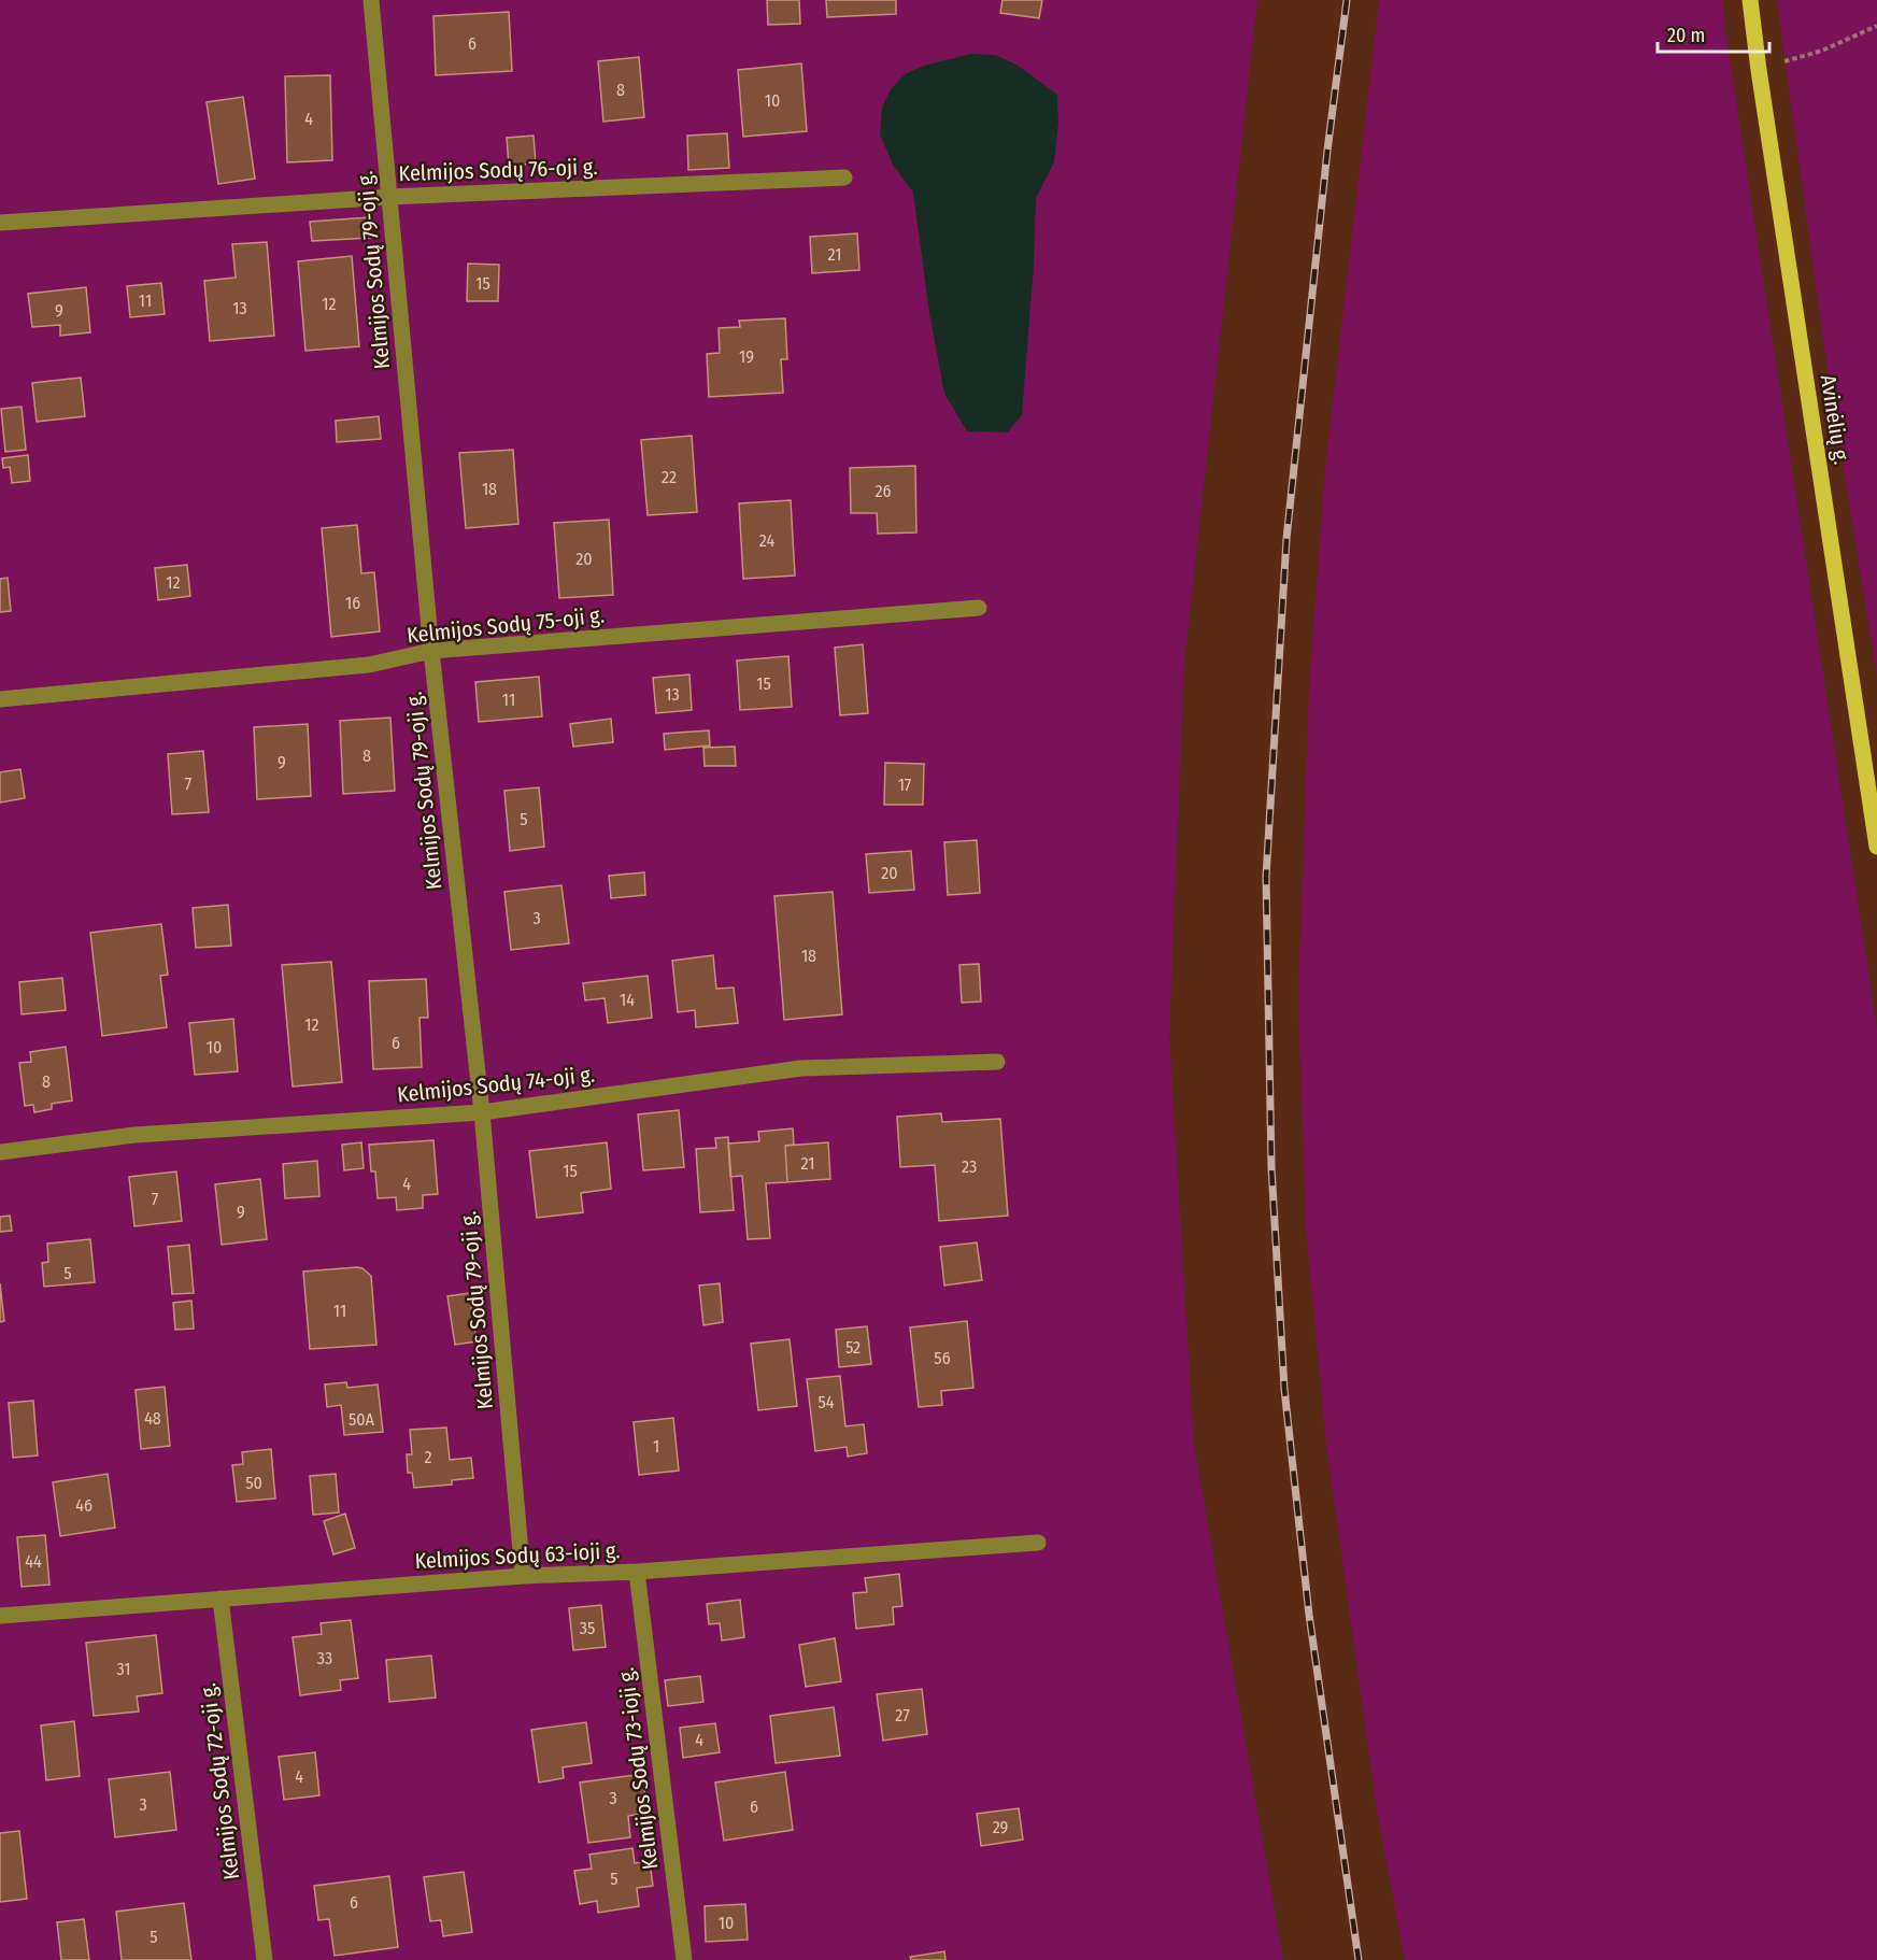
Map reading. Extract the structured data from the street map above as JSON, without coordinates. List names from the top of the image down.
{
  "streets": {
    "main road": ["Avinėlių g."],
    "street": [
      "Kelmijos Sodų 76-oji g.",
      "Kelmijos Sodų 79-oji g.",
      "Kelmijos Sodų 75-oji g.",
      "Kelmijos Sodų 74-oji g.",
      "Kelmijos Sodų 63-ioji g.",
      "Kelmijos Sodų 73-ioji g.",
      "Kelmijos Sodų 72-oji g."
    ]
  },
  "crossings": [
    ["Kelmijos Sodų 76-oji g.", "Kelmijos Sodų 79-oji g."],
    ["Kelmijos Sodų 79-oji g.", "Kelmijos Sodų 75-oji g."],
    ["Kelmijos Sodų 79-oji g.", "Kelmijos Sodų 74-oji g."],
    ["Kelmijos Sodų 79-oji g.", "Kelmijos Sodų 63-ioji g."],
    ["Kelmijos Sodų 63-ioji g.", "Kelmijos Sodų 73-ioji g."],
    ["Kelmijos Sodų 63-ioji g.", "Kelmijos Sodų 72-oji g."]
  ],
  "house_numbers": [
    "6",
    "8",
    "10",
    "4",
    "21",
    "15",
    "11",
    "12",
    "13",
    "9",
    "19",
    "22",
    "18",
    "26",
    "24",
    "20",
    "12",
    "16",
    "15",
    "13",
    "11",
    "8",
    "9",
    "7",
    "17",
    "5",
    "20",
    "3",
    "18",
    "14",
    "12",
    "6",
    "10",
    "8",
    "21",
    "23",
    "15",
    "4",
    "7",
    "9",
    "5",
    "11",
    "52",
    "56",
    "54",
    "48",
    "50A",
    "1",
    "2",
    "50",
    "46",
    "44",
    "35",
    "33",
    "31",
    "27",
    "4",
    "4",
    "3",
    "3",
    "6",
    "29",
    "5",
    "6",
    "10",
    "5"
  ],
  "scale_bar": "20 m"
}
